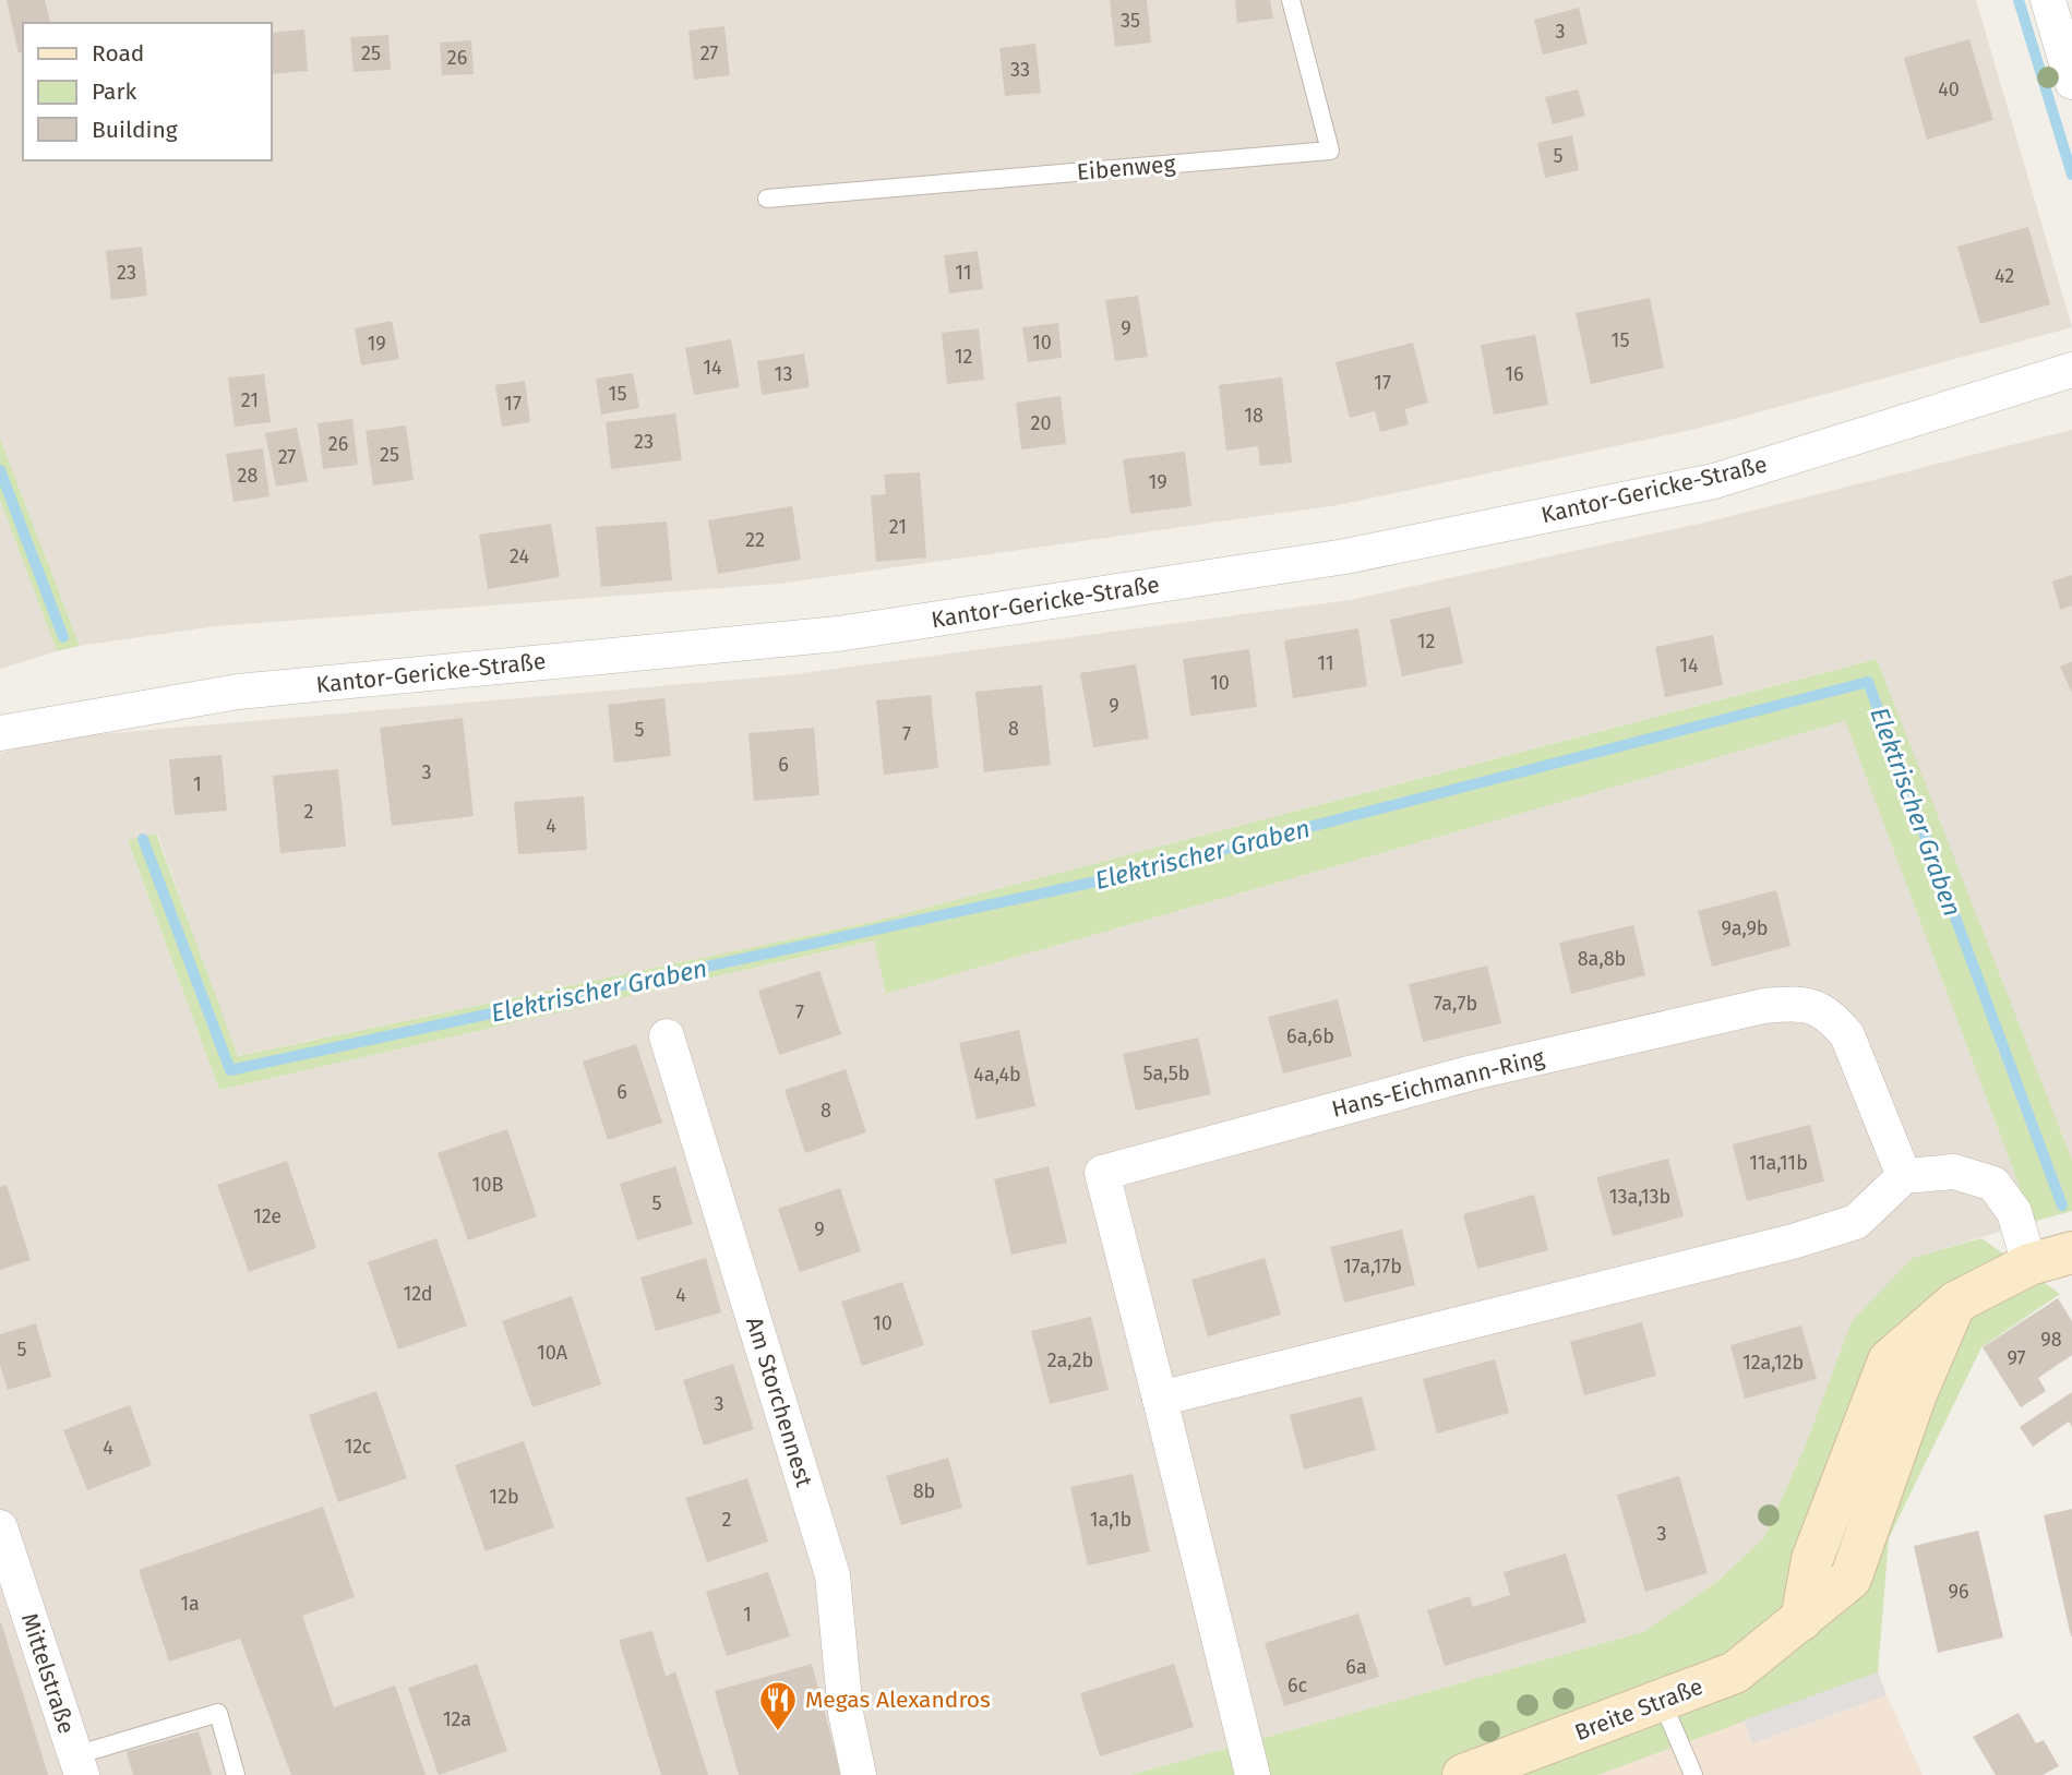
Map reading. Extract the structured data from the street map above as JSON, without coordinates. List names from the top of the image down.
{
  "streets": {
    "main road": ["Breite Straße"],
    "street": [
      "Kantor-Gericke-Straße",
      "Hans-Eichmann-Ring",
      "Am Storchennest",
      "Mittelstraße"
    ],
    "lane": ["Eibenweg"]
  },
  "water": ["Elektrischer Graben"],
  "places": {
    "restaurant": ["Megas Alexandros"]
  },
  "house_numbers": [
    "35",
    "3",
    "25",
    "27",
    "26",
    "33",
    "40",
    "5",
    "23",
    "11",
    "42",
    "9",
    "15",
    "10",
    "19",
    "12",
    "14",
    "13",
    "16",
    "17",
    "15",
    "21",
    "17",
    "18",
    "20",
    "23",
    "26",
    "25",
    "27",
    "28",
    "19",
    "21",
    "22",
    "24",
    "12",
    "11",
    "14",
    "10",
    "9",
    "8",
    "5",
    "7",
    "6",
    "3",
    "1",
    "2",
    "4",
    "9a,9b",
    "8a,8b",
    "7a,7b",
    "7",
    "6a,6b",
    "5a,5b",
    "4a,4b",
    "6",
    "8",
    "11a,11b",
    "10B",
    "13a,13b",
    "5",
    "12e",
    "9",
    "17a,17b",
    "12d",
    "4",
    "10",
    "98",
    "5",
    "10A",
    "97",
    "2a,2b",
    "12a,12b",
    "3",
    "12c",
    "4",
    "8b",
    "12b",
    "2",
    "1a,1b",
    "3",
    "96",
    "1a",
    "1",
    "6a",
    "6c",
    "12a"
  ],
  "legend": ["Road", "Park", "Building"]
}
